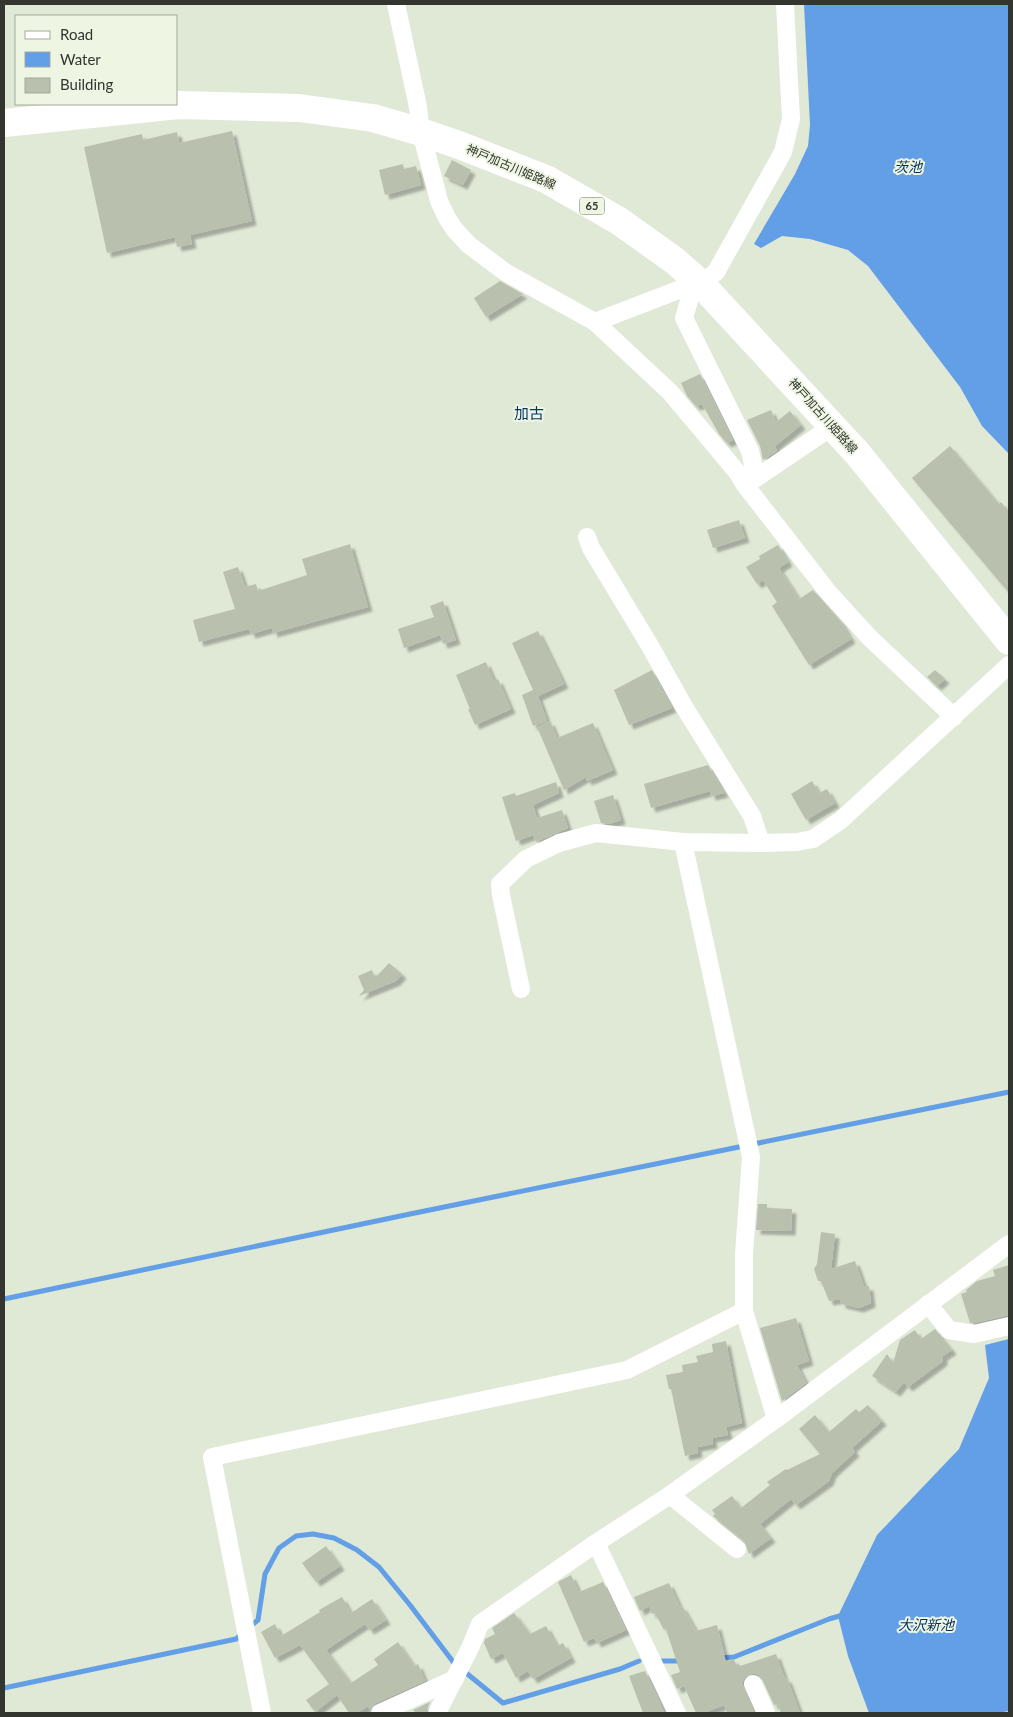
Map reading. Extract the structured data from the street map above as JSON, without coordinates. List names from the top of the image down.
{
  "streets": {
    "main road": ["神戸加古川姫路線", "65"]
  },
  "districts": ["加古"],
  "water": ["茨池", "大沢新池"],
  "legend": ["Road", "Water", "Building"]
}
